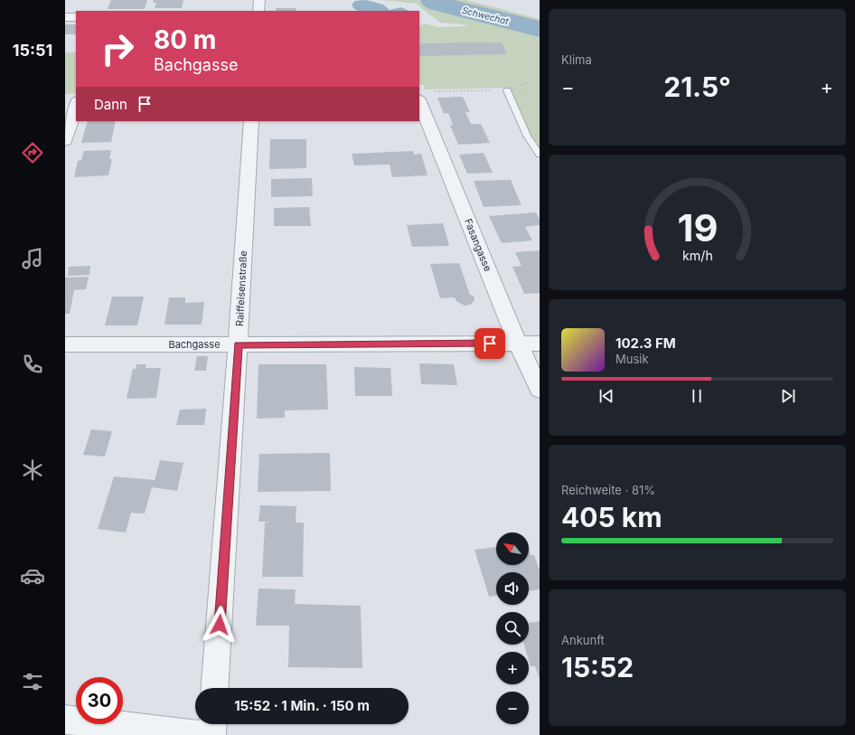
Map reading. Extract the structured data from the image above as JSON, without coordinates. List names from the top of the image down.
{
  "streets": {
    "street": ["Fasangasse", "Raiffeisenstraße", "Bachgasse"]
  },
  "crossings": [
    ["Fasangasse", "Bachgasse"],
    ["Raiffeisenstraße", "Bachgasse"]
  ],
  "water": ["Schwechat"],
  "north": "top left",
  "page": {
    "tabs": "15:51",
    "tile": [
      "Klima",
      ["Reichweite · 81%", "405 km"],
      ["Ankunft", "15:52"]
    ],
    "turn": ["80 m", "Bachgasse"],
    "heat": ["−", "21.5°", "+"],
    "then": "Dann",
    "song": ["102.3 FM", "Musik"],
    "map_buttons": ["+", "−"],
    "limit": "30",
    "trip": "15:52 · 1 Min. · 150 m",
    "gauge": ["19", "km/h"]
  }
}
